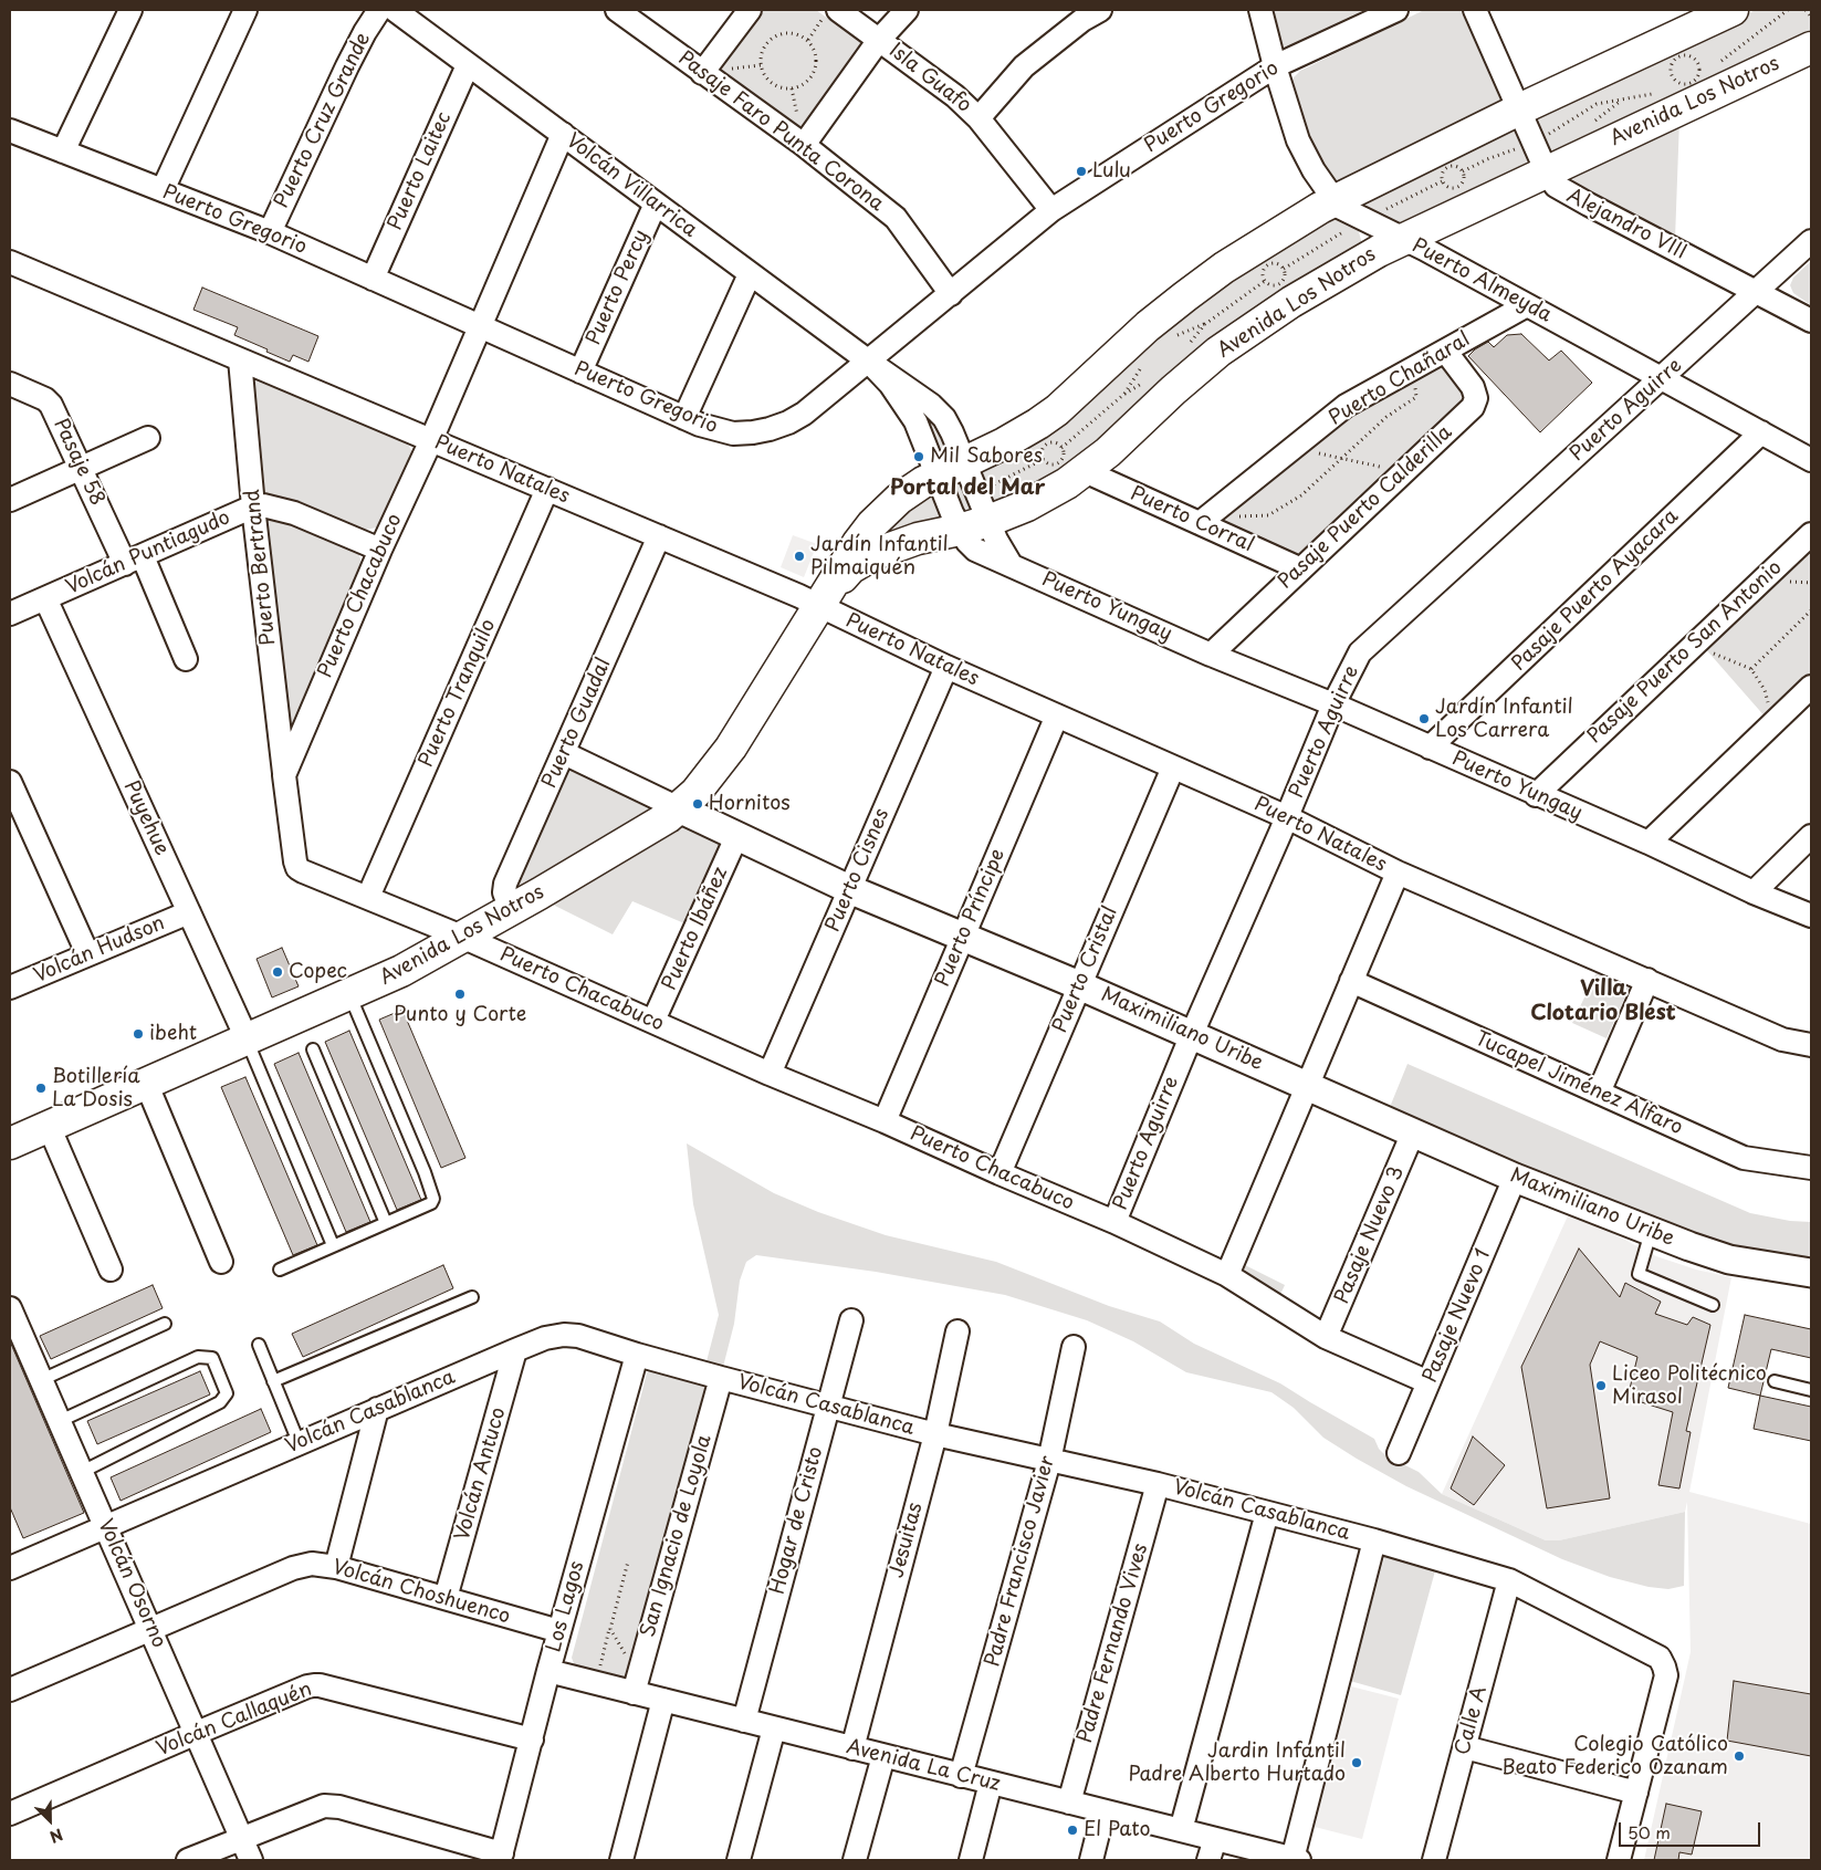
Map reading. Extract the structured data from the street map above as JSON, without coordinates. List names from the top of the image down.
{
  "streets": {
    "main road": ["Avenida Los Notros"],
    "street": [
      "Isla Guafo",
      "Puerto Gregorio",
      "Puerto Cruz Grande",
      "Pasaje Faro Punta Corona",
      "Puerto Laitec",
      "Volcán Villarrica",
      "Alejandro VIII",
      "Puerto Almeyda",
      "Puerto Percy",
      "Puerto Chañaral",
      "Puerto Aguirre",
      "Pasaje 58",
      "Puerto Natales",
      "Pasaje Puerto Calderilla",
      "Puerto Corral",
      "Volcán Puntiagudo",
      "Puerto Bertrand",
      "Pasaje Puerto Ayacara",
      "Puerto Chacabuco",
      "Puerto Yungay",
      "Pasaje Puerto San Antonio",
      "Puerto Tranquilo",
      "Puerto Guadal",
      "Puyehue",
      "Puerto Cisnes",
      "Puerto Príncipe",
      "Puerto Ibáñez",
      "Volcán Hudson",
      "Puerto Cristal",
      "Maximiliano Uribe",
      "Tucapel Jiménez Alfaro",
      "Pasaje Nuevo 3",
      "Pasaje Nuevo 1",
      "Volcán Casablanca",
      "Volcán Antuco",
      "Hogar de Cristo",
      "San Ignacio de Loyola",
      "Jesuitas",
      "Padre Francisco Javier",
      "Volcán Osorno",
      "Volcán Choshuenco",
      "Los Lagos",
      "Padre Fernando Vives",
      "Volcán Callaquén",
      "Calle A",
      "Avenida La Cruz"
    ]
  },
  "crossings": [
    ["Isla Guafo", "Puerto Gregorio"],
    ["Avenida Los Notros", "Volcán Villarrica"],
    ["Avenida Los Notros", "Alejandro VIII"],
    ["Avenida Los Notros", "Puerto Almeyda"],
    ["Avenida Los Notros", "Puerto Natales"],
    ["Avenida Los Notros", "Puerto Corral"],
    ["Avenida Los Notros", "Puerto Chacabuco"],
    ["Avenida Los Notros", "Puerto Yungay"],
    ["Avenida Los Notros", "Puerto Guadal"],
    ["Avenida Los Notros", "Puyehue"],
    ["Avenida Los Notros", "Maximiliano Uribe"],
    ["Puerto Gregorio", "Puerto Cruz Grande"],
    ["Puerto Gregorio", "Pasaje Faro Punta Corona"],
    ["Puerto Gregorio", "Puerto Laitec"],
    ["Puerto Gregorio", "Volcán Villarrica"],
    ["Puerto Gregorio", "Puerto Almeyda"],
    ["Puerto Gregorio", "Puerto Percy"],
    ["Puerto Gregorio", "Puerto Chacabuco"],
    ["Puerto Laitec", "Volcán Villarrica"],
    ["Volcán Villarrica", "Puerto Percy"],
    ["Volcán Villarrica", "Puerto Chacabuco"],
    ["Volcán Villarrica", "Puerto Yungay"],
    ["Alejandro VIII", "Puerto Aguirre"],
    ["Puerto Almeyda", "Puerto Chañaral"],
    ["Puerto Almeyda", "Puerto Aguirre"],
    ["Puerto Almeyda", "Pasaje Puerto Ayacara"],
    ["Puerto Chañaral", "Pasaje Puerto Calderilla"],
    ["Puerto Chañaral", "Puerto Corral"],
    ["Puerto Aguirre", "Puerto Natales"],
    ["Puerto Aguirre", "Puerto Chacabuco"],
    ["Puerto Aguirre", "Puerto Yungay"],
    ["Puerto Aguirre", "Maximiliano Uribe"],
    ["Pasaje 58", "Volcán Puntiagudo"],
    ["Puerto Natales", "Puerto Bertrand"],
    ["Puerto Natales", "Puerto Chacabuco"],
    ["Puerto Natales", "Puerto Tranquilo"],
    ["Puerto Natales", "Puerto Guadal"],
    ["Puerto Natales", "Puerto Cisnes"],
    ["Puerto Natales", "Puerto Príncipe"],
    ["Puerto Natales", "Puerto Cristal"],
    ["Pasaje Puerto Calderilla", "Puerto Corral"],
    ["Pasaje Puerto Calderilla", "Puerto Yungay"],
    ["Volcán Puntiagudo", "Puerto Bertrand"],
    ["Volcán Puntiagudo", "Puerto Chacabuco"],
    ["Volcán Puntiagudo", "Puyehue"],
    ["Puerto Bertrand", "Puerto Chacabuco"],
    ["Pasaje Puerto Ayacara", "Puerto Yungay"],
    ["Puerto Chacabuco", "Puerto Tranquilo"],
    ["Puerto Chacabuco", "Puerto Cisnes"],
    ["Puerto Chacabuco", "Puerto Príncipe"],
    ["Puerto Chacabuco", "Puerto Ibáñez"],
    ["Puerto Chacabuco", "Puerto Cristal"],
    ["Puerto Chacabuco", "Pasaje Nuevo 3"],
    ["Puerto Chacabuco", "Pasaje Nuevo 1"],
    ["Puerto Yungay", "Pasaje Puerto San Antonio"],
    ["Puerto Guadal", "Maximiliano Uribe"],
    ["Puyehue", "Volcán Hudson"],
    ["Puerto Cisnes", "Maximiliano Uribe"],
    ["Puerto Príncipe", "Maximiliano Uribe"],
    ["Puerto Ibáñez", "Maximiliano Uribe"],
    ["Puerto Cristal", "Maximiliano Uribe"],
    ["Maximiliano Uribe", "Pasaje Nuevo 3"],
    ["Maximiliano Uribe", "Pasaje Nuevo 1"],
    ["Volcán Casablanca", "Volcán Antuco"],
    ["Volcán Casablanca", "Hogar de Cristo"],
    ["Volcán Casablanca", "San Ignacio de Loyola"],
    ["Volcán Casablanca", "Jesuitas"],
    ["Volcán Casablanca", "Padre Francisco Javier"],
    ["Volcán Casablanca", "Volcán Osorno"],
    ["Volcán Casablanca", "Los Lagos"],
    ["Volcán Casablanca", "Padre Fernando Vives"],
    ["Volcán Casablanca", "Calle A"],
    ["Volcán Antuco", "Volcán Choshuenco"],
    ["Hogar de Cristo", "Avenida La Cruz"],
    ["San Ignacio de Loyola", "Avenida La Cruz"],
    ["Jesuitas", "Avenida La Cruz"],
    ["Padre Francisco Javier", "Avenida La Cruz"],
    ["Volcán Osorno", "Volcán Choshuenco"],
    ["Volcán Osorno", "Volcán Callaquén"],
    ["Volcán Choshuenco", "Los Lagos"],
    ["Los Lagos", "Volcán Callaquén"],
    ["Los Lagos", "Avenida La Cruz"],
    ["Padre Fernando Vives", "Avenida La Cruz"]
  ],
  "districts": ["Portal del Mar", "Villa Clotario Blest"],
  "places": [
    "Lulu",
    "Mil Sabores",
    "Jardín Infantil Pilmaiquén",
    "Jardín Infantil Los Carrera",
    "Hornitos",
    "Copec",
    "Punto y Corte",
    "ibeht",
    "Botillería La Dosis",
    "Liceo Politécnico Mirasol",
    "Colegio Católico Beato Federico Ozanam",
    "Jardin Infantil Padre Alberto Hurtado",
    "El Pato"
  ],
  "scale_bar": "50 m",
  "north": "bottom right"
}
